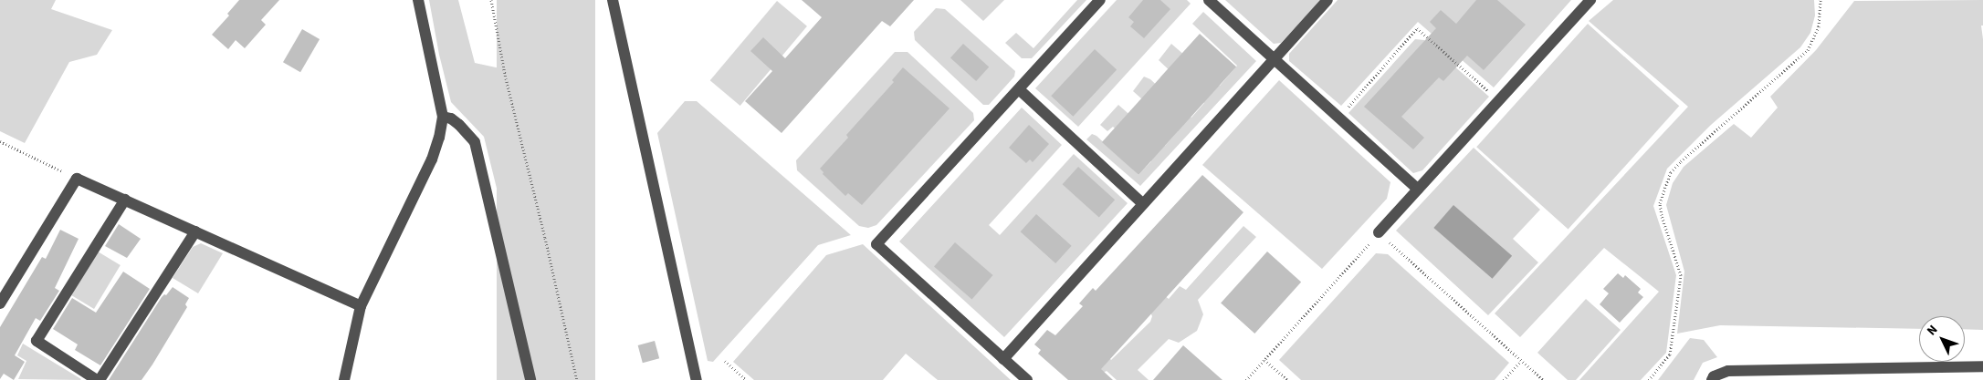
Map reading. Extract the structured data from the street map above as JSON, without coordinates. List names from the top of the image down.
{
  "north": "top left"
}
